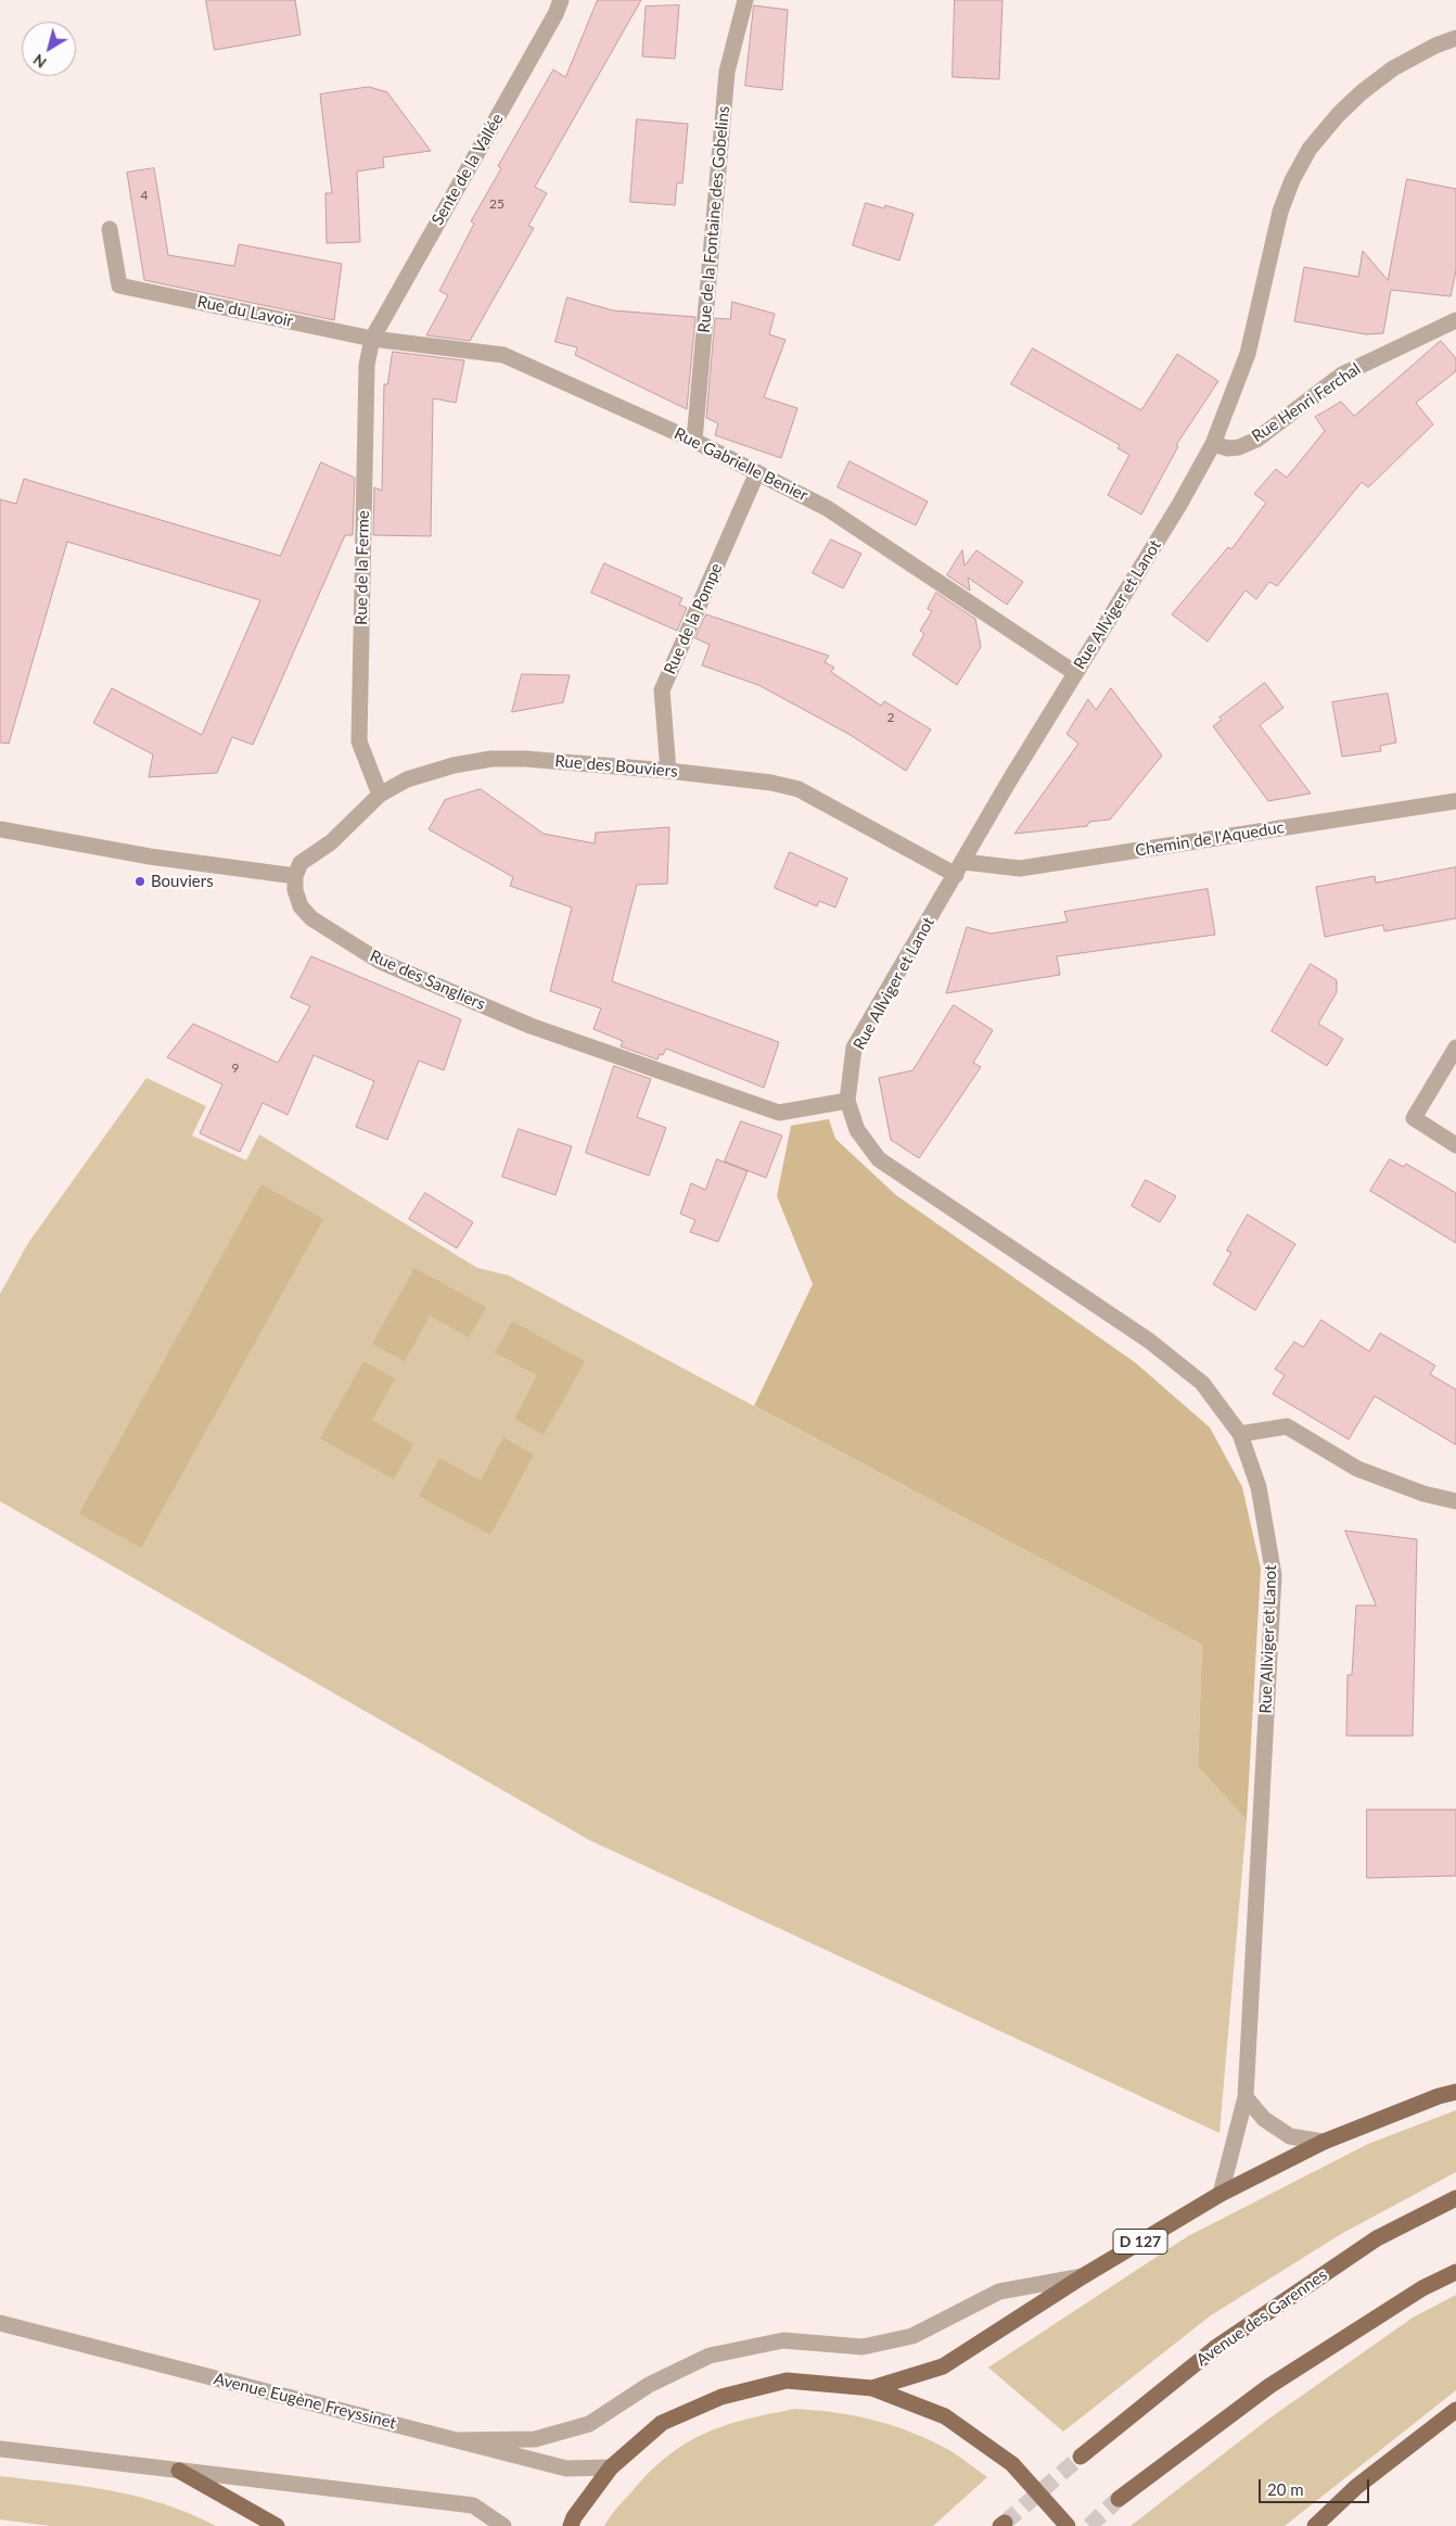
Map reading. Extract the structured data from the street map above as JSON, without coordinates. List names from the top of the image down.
{
  "streets": {
    "main road": ["D 127", "Avenue des Garennes"],
    "street": [
      "Sente de la Vallée",
      "Rue de la Fontaine des Gobelins",
      "Rue du Lavoir",
      "Rue Henri Ferchal",
      "Rue Gabrielle Benier",
      "Rue de la Ferme",
      "Rue Allviger et Lanot",
      "Rue de la Pompe",
      "Rue des Bouviers",
      "Chemin de l'Aqueduc",
      "Rue des Sangliers",
      "Avenue Eugène Freyssinet"
    ]
  },
  "crossings": [
    ["Sente de la Vallée", "Rue du Lavoir"],
    ["Sente de la Vallée", "Rue Gabrielle Benier"],
    ["Sente de la Vallée", "Rue de la Ferme"],
    ["Rue de la Fontaine des Gobelins", "Rue Gabrielle Benier"],
    ["Rue du Lavoir", "Rue Gabrielle Benier"],
    ["Rue du Lavoir", "Rue de la Ferme"],
    ["Rue Henri Ferchal", "Rue Allviger et Lanot"],
    ["Rue Gabrielle Benier", "Rue de la Ferme"],
    ["Rue Gabrielle Benier", "Rue Allviger et Lanot"],
    ["Rue Gabrielle Benier", "Rue de la Pompe"],
    ["Rue de la Ferme", "Rue des Bouviers"],
    ["Rue Allviger et Lanot", "Rue des Bouviers"],
    ["Rue Allviger et Lanot", "Chemin de l'Aqueduc"],
    ["Rue Allviger et Lanot", "Rue des Sangliers"],
    ["Rue Allviger et Lanot", "D 127"],
    ["Rue de la Pompe", "Rue des Bouviers"],
    ["Rue des Bouviers", "Chemin de l'Aqueduc"],
    ["Rue des Bouviers", "Rue des Sangliers"]
  ],
  "places": ["Bouviers"],
  "house_numbers": [
    "4",
    "25",
    "2",
    "9"
  ],
  "scale_bar": "20 m",
  "north": "bottom left"
}
